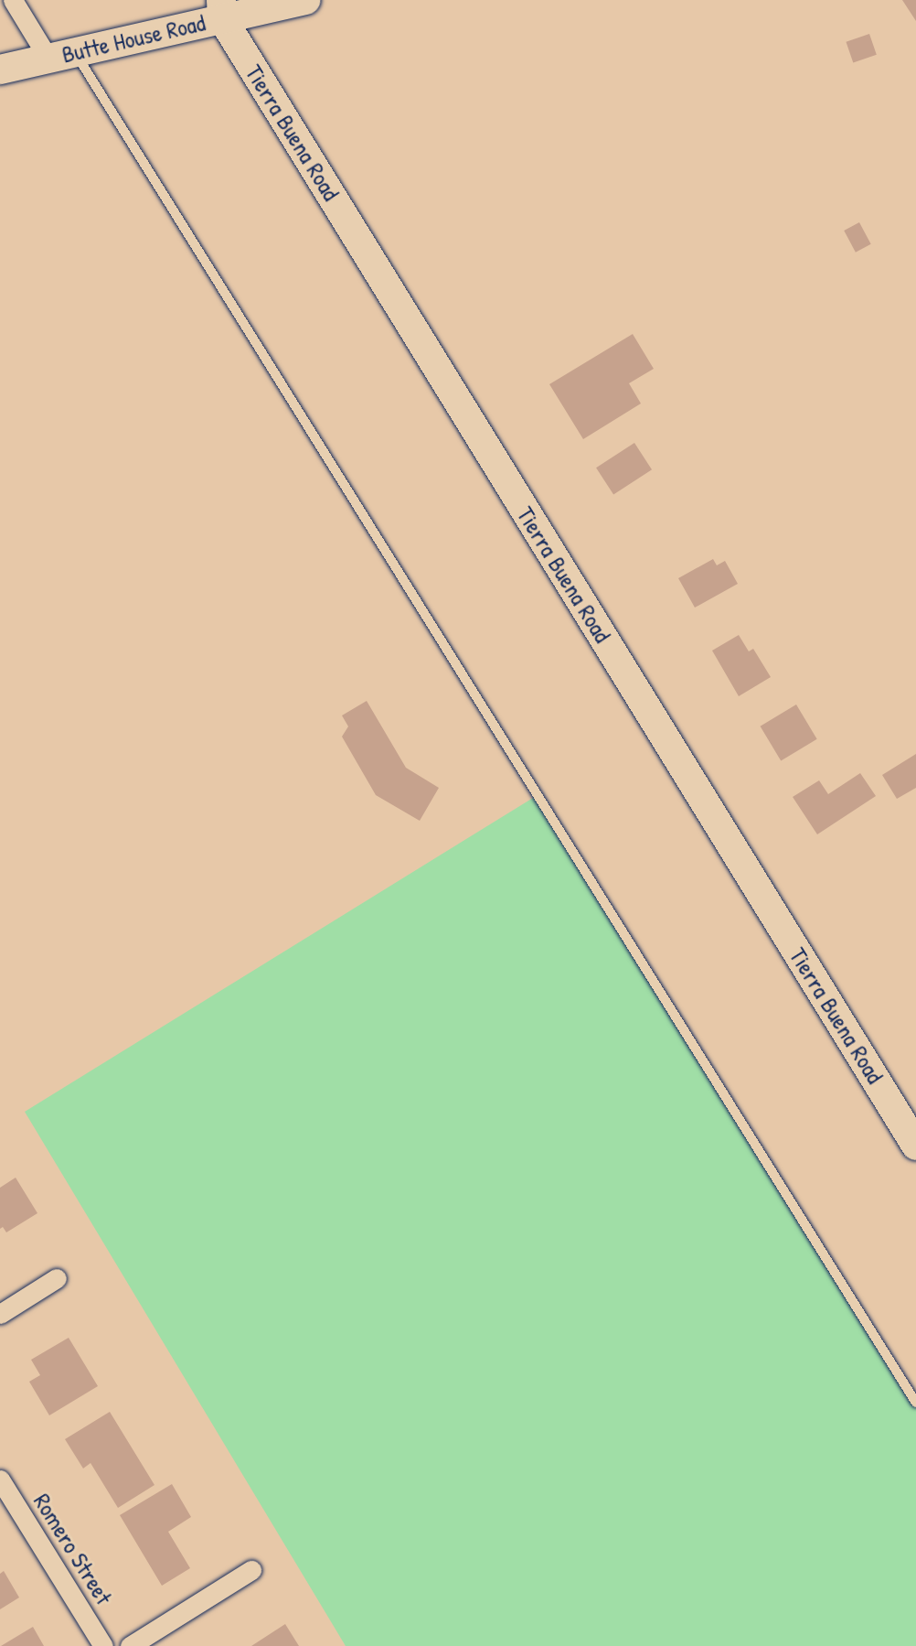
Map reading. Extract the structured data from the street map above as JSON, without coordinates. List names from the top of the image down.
{
  "streets": {
    "street": ["Butte House Road", "Tierra Buena Road", "Romero Street"]
  },
  "crossings": [
    ["Butte House Road", "Tierra Buena Road"]
  ]
}
